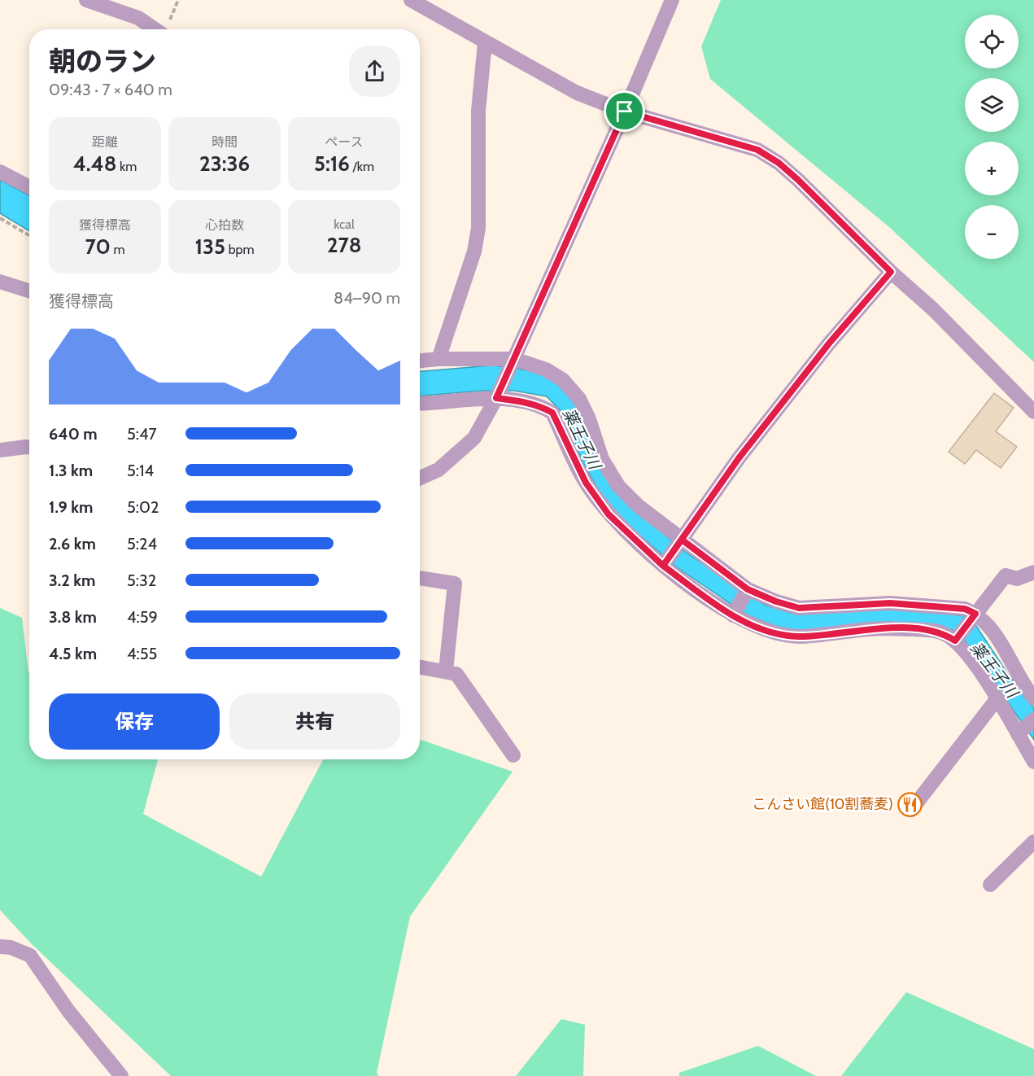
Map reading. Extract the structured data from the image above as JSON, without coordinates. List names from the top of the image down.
{
  "water": ["薬王子川"],
  "places": {
    "restaurant": ["こんさい館(10割蕎麦)"]
  },
  "page": {
    "map_buttons": ["+", "−"],
    "heading": ["朝のラン", "09:43 · 7 × 640 m"],
    "stats": [
      ["距離", "4.48 km"],
      ["時間", "23:36"],
      ["ペース", "5:16 /km"],
      ["獲得標高", "70 m"],
      ["心拍数", "135 bpm"],
      ["kcal", "278"]
    ],
    "chart": ["獲得標高", "84–90 m"],
    "list": [
      {
        "name": "640 m",
        "note": "5:47"
      },
      {
        "name": "1.3 km",
        "note": "5:14"
      },
      {
        "name": "1.9 km",
        "note": "5:02"
      },
      {
        "name": "2.6 km",
        "note": "5:24"
      },
      {
        "name": "3.2 km",
        "note": "5:32"
      },
      {
        "name": "3.8 km",
        "note": "4:59"
      },
      {
        "name": "4.5 km",
        "note": "4:55"
      }
    ],
    "buttons": ["保存", "共有"]
  }
}
